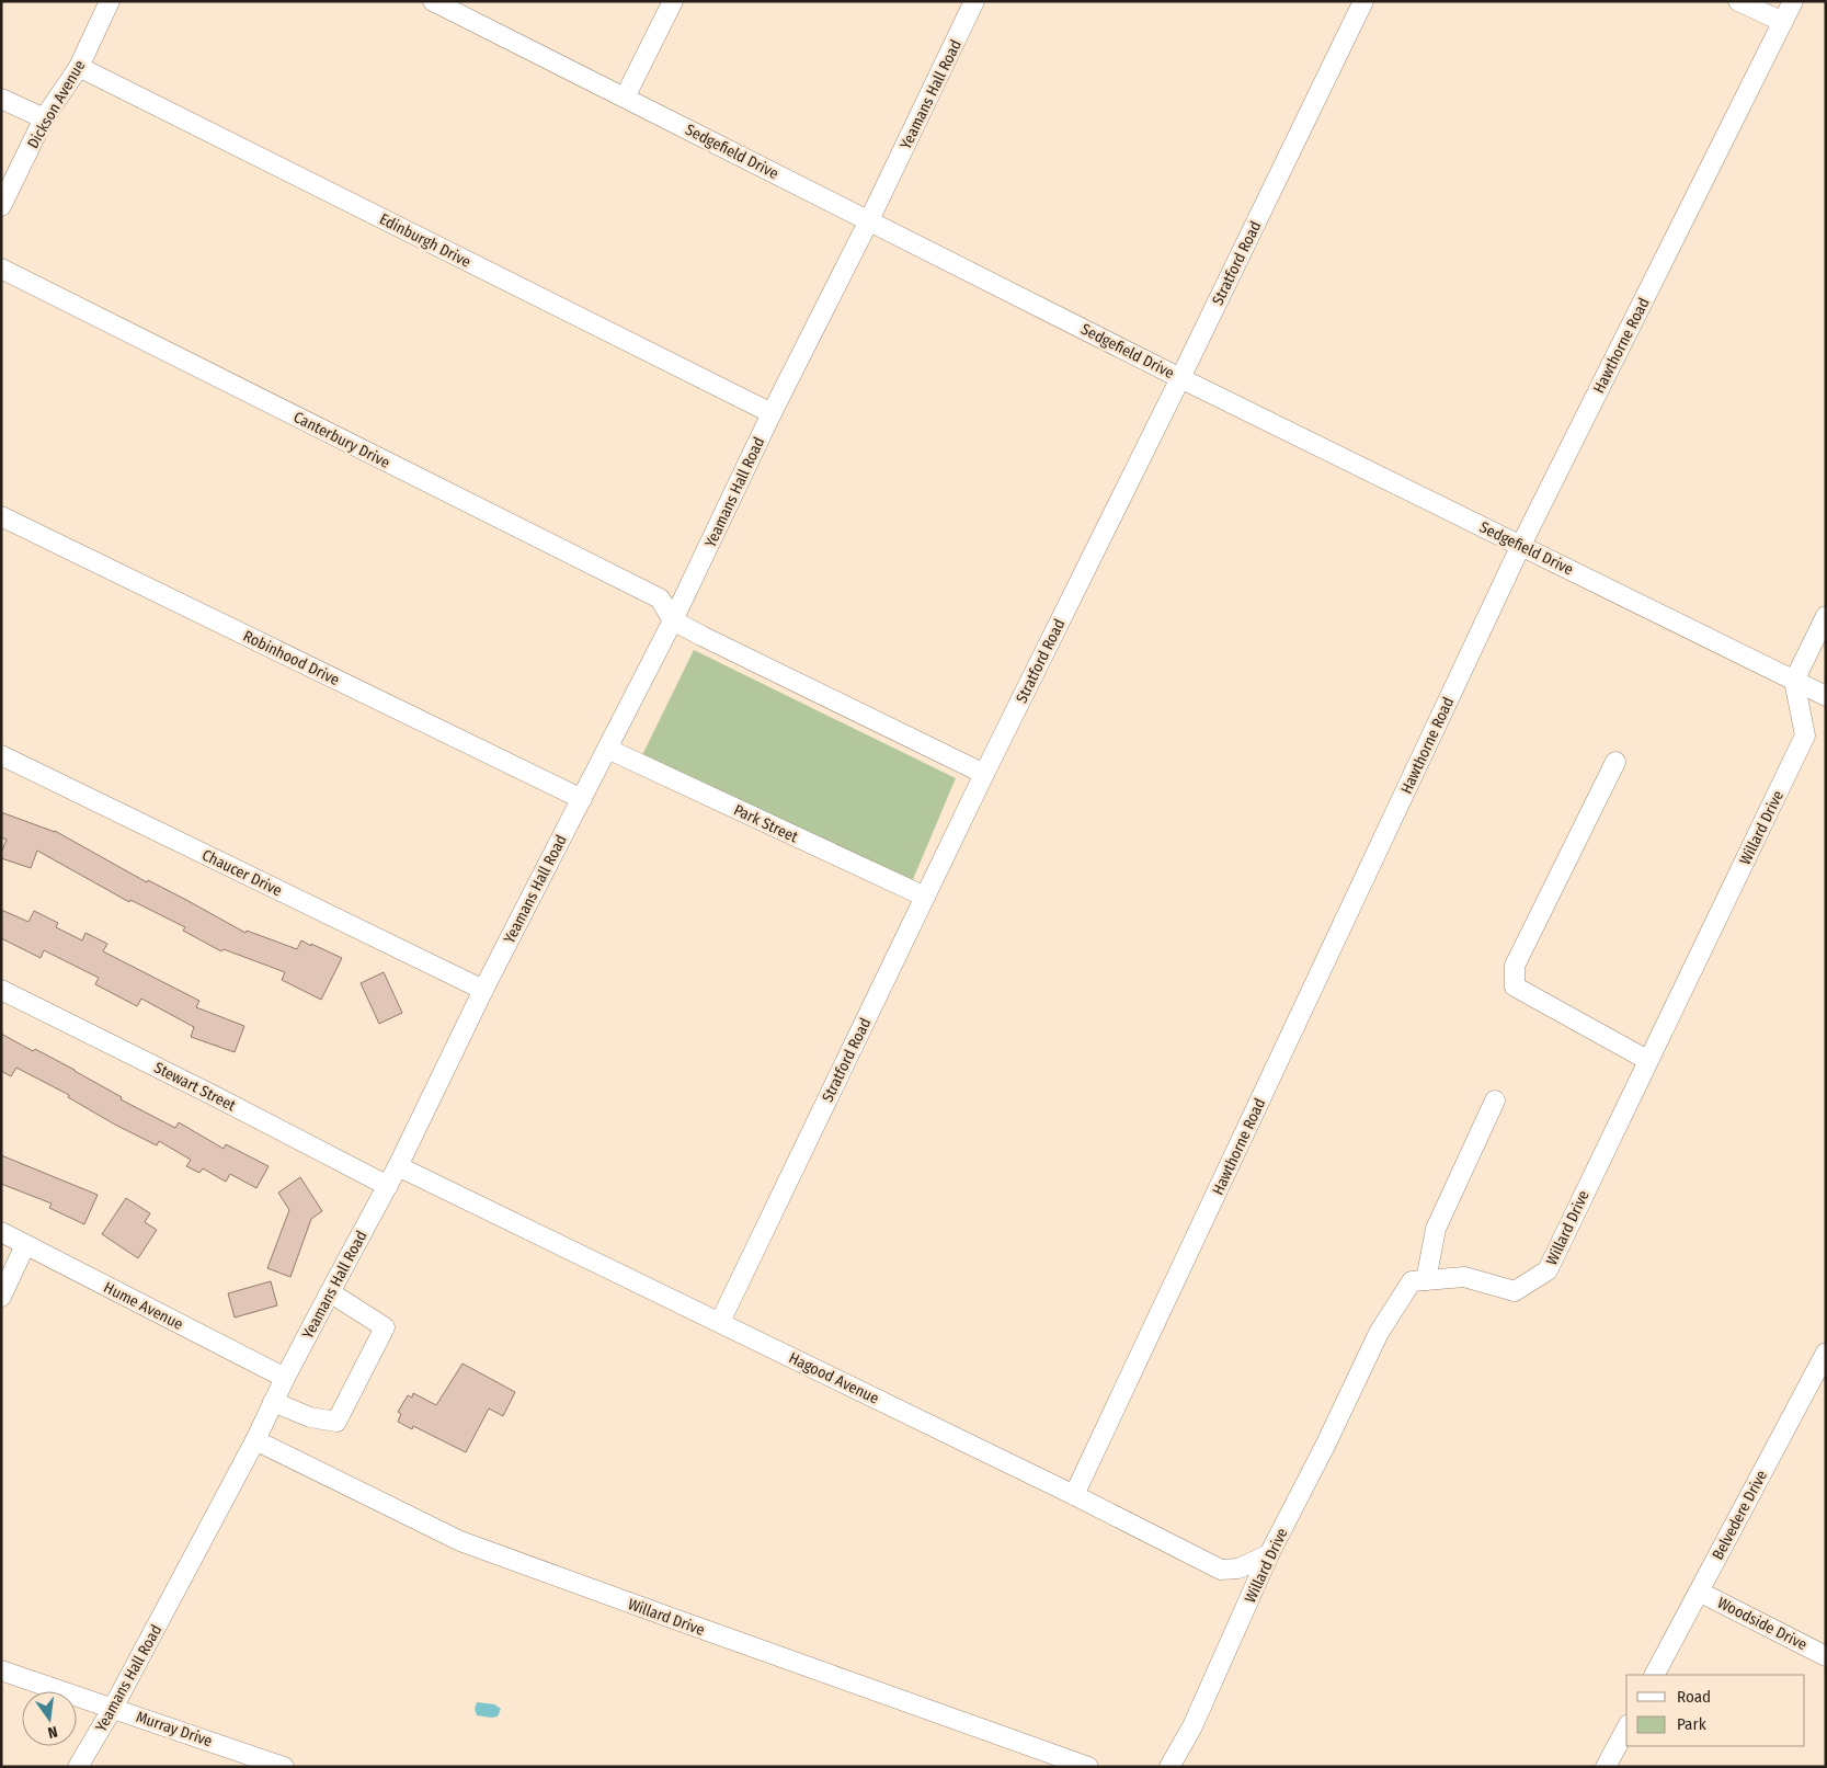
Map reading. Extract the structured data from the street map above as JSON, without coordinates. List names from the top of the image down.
{
  "streets": {
    "street": [
      "Yeamans Hall Road",
      "Dickson Avenue",
      "Sedgefield Drive",
      "Edinburgh Drive",
      "Stratford Road",
      "Hawthorne Road",
      "Canterbury Drive",
      "Robinhood Drive",
      "Park Street",
      "Willard Drive",
      "Chaucer Drive",
      "Stewart Street",
      "Hume Avenue",
      "Hagood Avenue",
      "Belvedere Drive",
      "Woodside Drive",
      "Murray Drive"
    ]
  },
  "crossings": [
    ["Yeamans Hall Road", "Sedgefield Drive"],
    ["Yeamans Hall Road", "Edinburgh Drive"],
    ["Yeamans Hall Road", "Canterbury Drive"],
    ["Yeamans Hall Road", "Robinhood Drive"],
    ["Yeamans Hall Road", "Park Street"],
    ["Yeamans Hall Road", "Willard Drive"],
    ["Yeamans Hall Road", "Chaucer Drive"],
    ["Yeamans Hall Road", "Stewart Street"],
    ["Yeamans Hall Road", "Hume Avenue"],
    ["Yeamans Hall Road", "Hagood Avenue"],
    ["Yeamans Hall Road", "Murray Drive"],
    ["Dickson Avenue", "Edinburgh Drive"],
    ["Sedgefield Drive", "Stratford Road"],
    ["Sedgefield Drive", "Hawthorne Road"],
    ["Sedgefield Drive", "Willard Drive"],
    ["Stratford Road", "Park Street"],
    ["Stratford Road", "Hagood Avenue"],
    ["Hawthorne Road", "Hagood Avenue"],
    ["Willard Drive", "Hagood Avenue"],
    ["Belvedere Drive", "Woodside Drive"]
  ],
  "legend": ["Road", "Park"],
  "north": "bottom"
}
